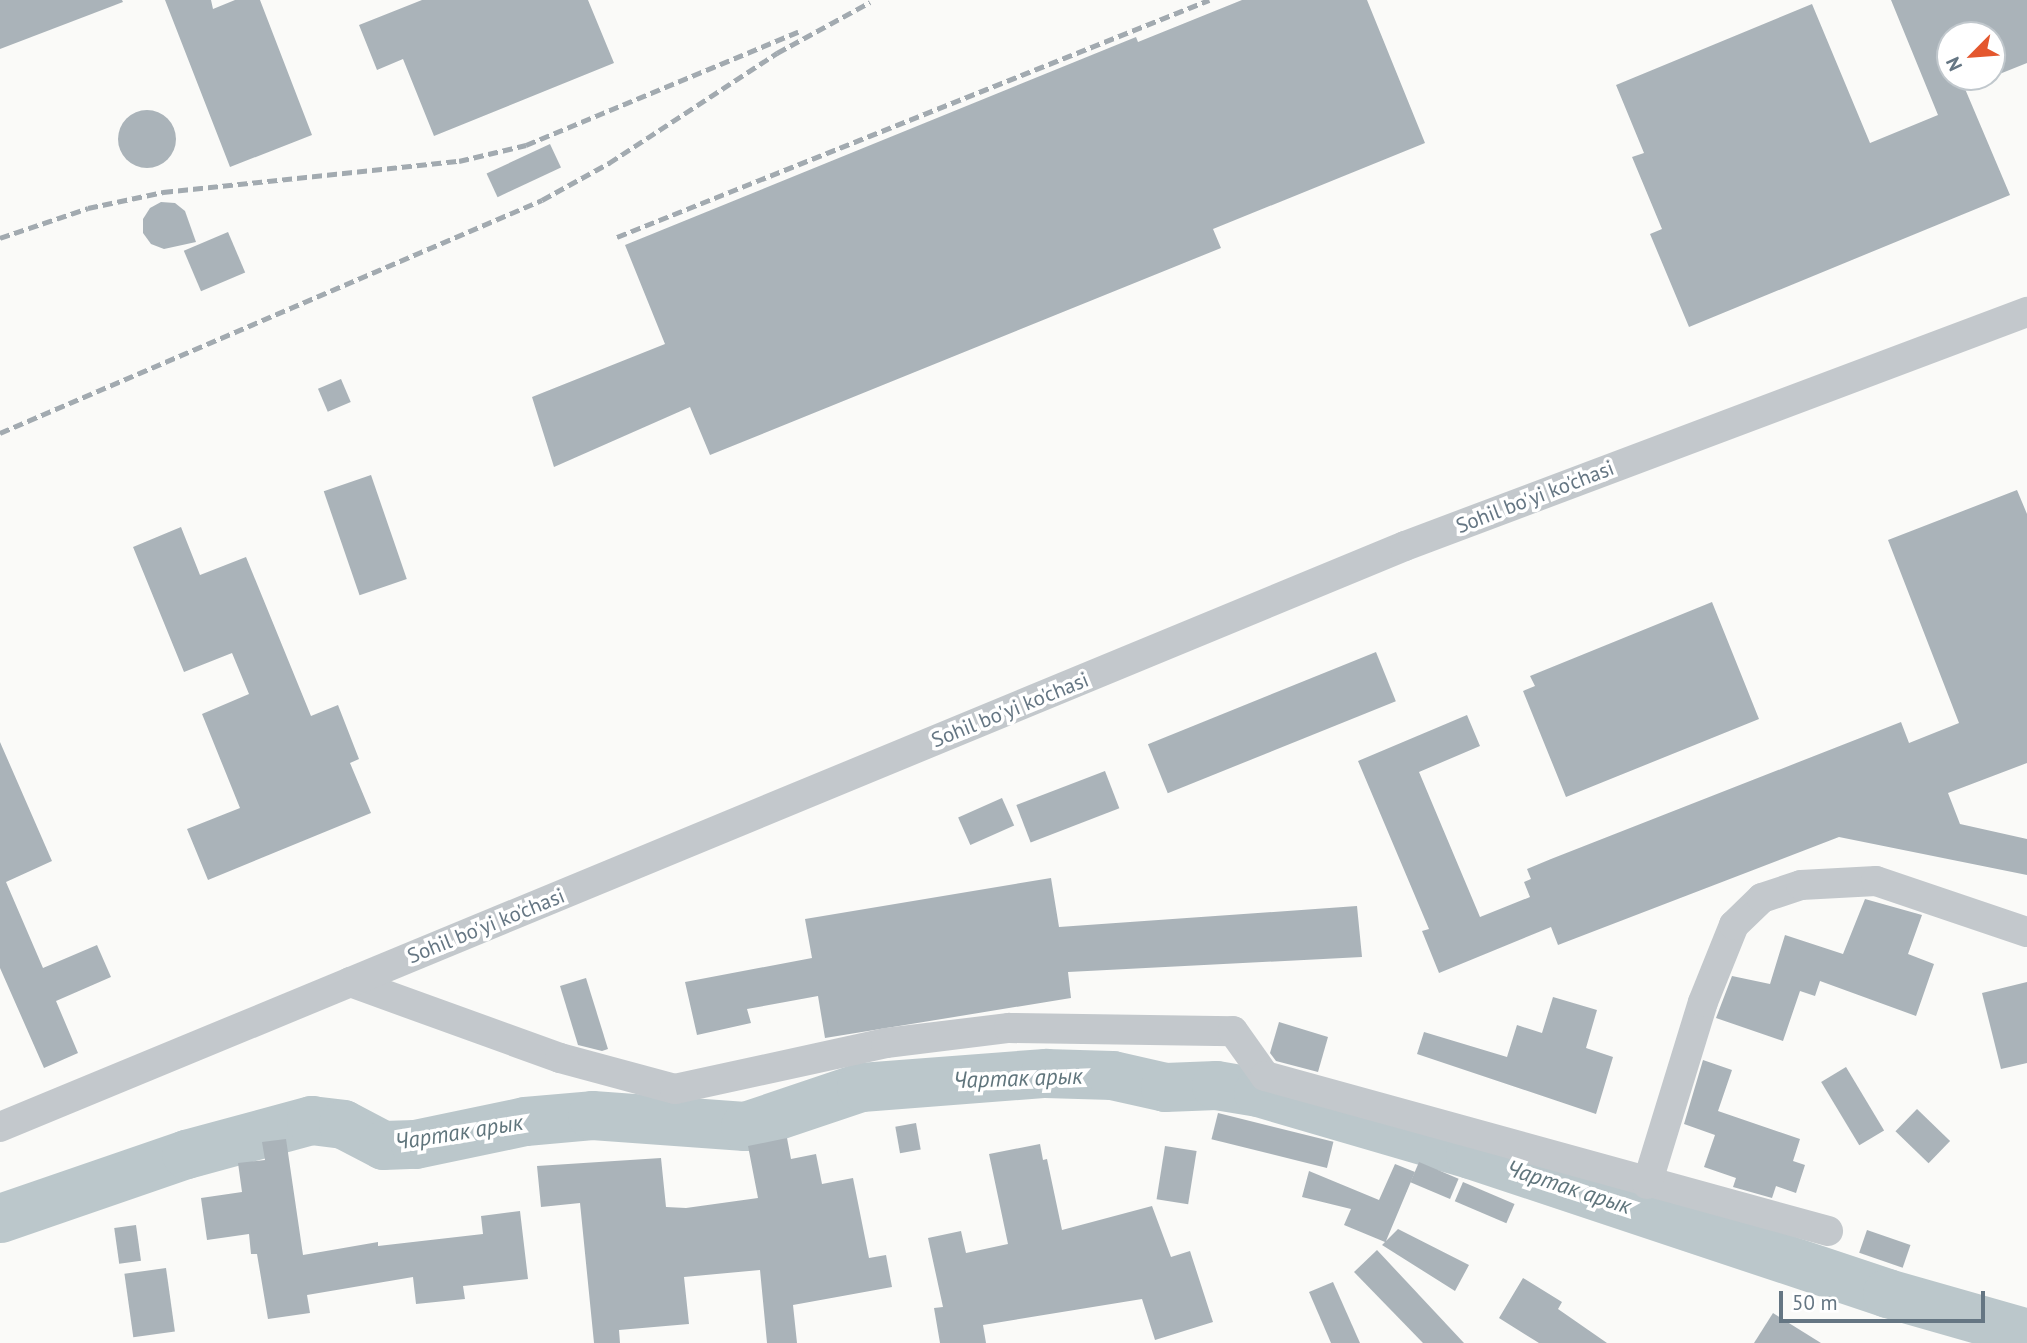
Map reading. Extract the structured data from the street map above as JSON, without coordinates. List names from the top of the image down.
{
  "streets": {
    "street": ["Sohil bo'yi ko'chasi"]
  },
  "water": ["Чартак арык"],
  "scale_bar": "50 m",
  "north": "bottom left"
}
